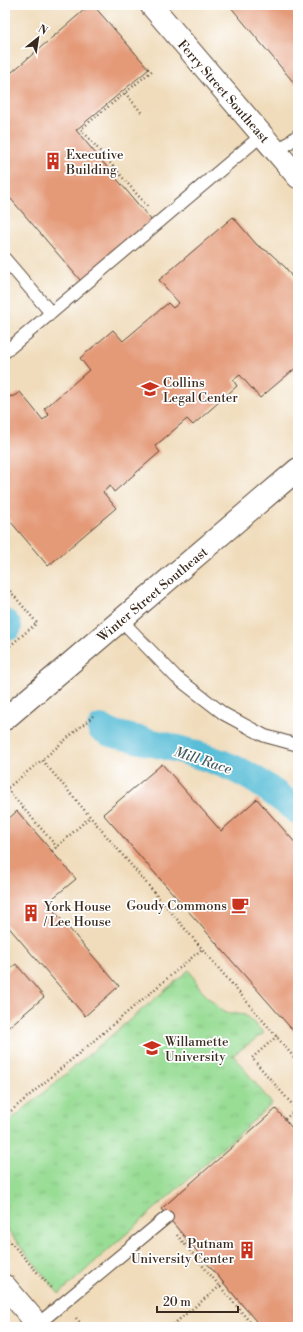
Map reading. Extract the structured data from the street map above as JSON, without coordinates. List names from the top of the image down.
{
  "streets": {
    "street": ["Ferry Street Southeast", "Winter Street Southeast"]
  },
  "water": ["Mill Race"],
  "places": {
    "building": ["Executive Building", "York House / Lee House", "Putnam University Center"],
    "school or university": ["Collins Legal Center", "Willamette University"],
    "cafe": ["Goudy Commons"]
  },
  "scale_bar": "20 m",
  "north": "top right"
}
